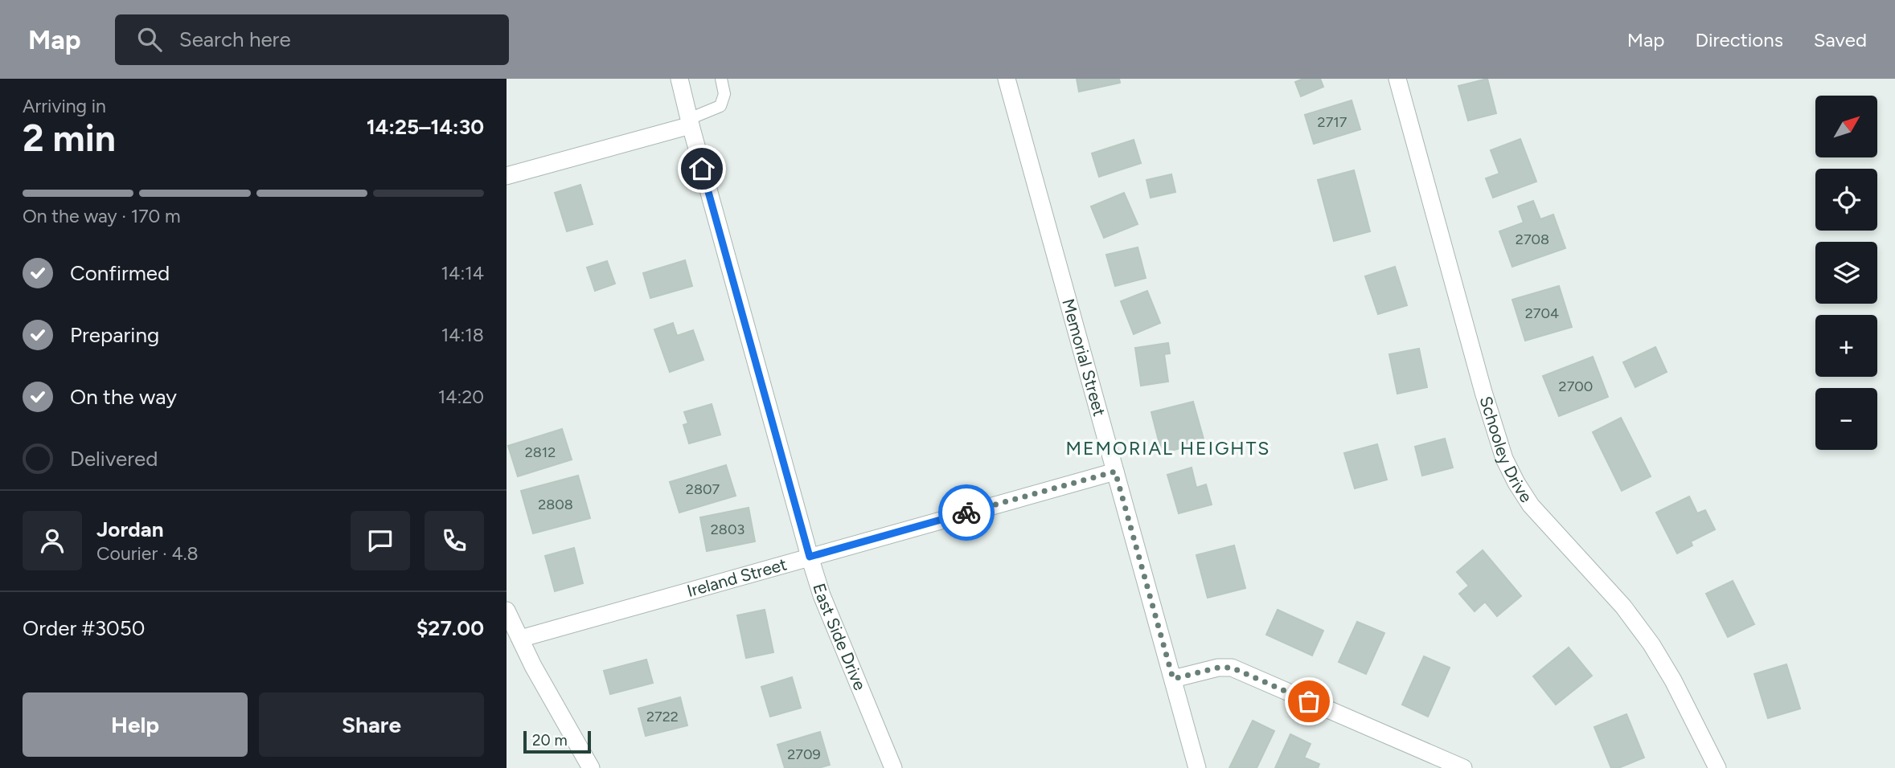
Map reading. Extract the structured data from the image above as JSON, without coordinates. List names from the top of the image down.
{
  "streets": {
    "street": [
      "Memorial Street",
      "Schooley Drive",
      "Ireland Street",
      "East Side Drive"
    ]
  },
  "crossings": [
    ["Memorial Street", "Ireland Street"],
    ["Ireland Street", "East Side Drive"]
  ],
  "districts": ["MEMORIAL HEIGHTS"],
  "house_numbers": [
    "2717",
    "2708",
    "2704",
    "2700",
    "2812",
    "2807",
    "2808",
    "2803",
    "2722",
    "2709"
  ],
  "scale_bar": "20 m",
  "north": "top right",
  "page": {
    "header": "Map",
    "search": "Search here",
    "nav": ["Map", "Directions", "Saved"],
    "heading": ["2 min", "Arriving in", "14:25–14:30"],
    "panel": [
      "Jordan",
      "Courier · 4.8",
      "Order #3050",
      "$27.00"
    ],
    "map_buttons": ["+", "−"],
    "bar": "On the way · 170 m",
    "list": [
      ["Confirmed", "14:14"],
      ["Preparing", "14:18"],
      ["On the way", "14:20"],
      "Delivered"
    ],
    "buttons": ["Help", "Share"],
    "scale": "20 m"
  }
}
